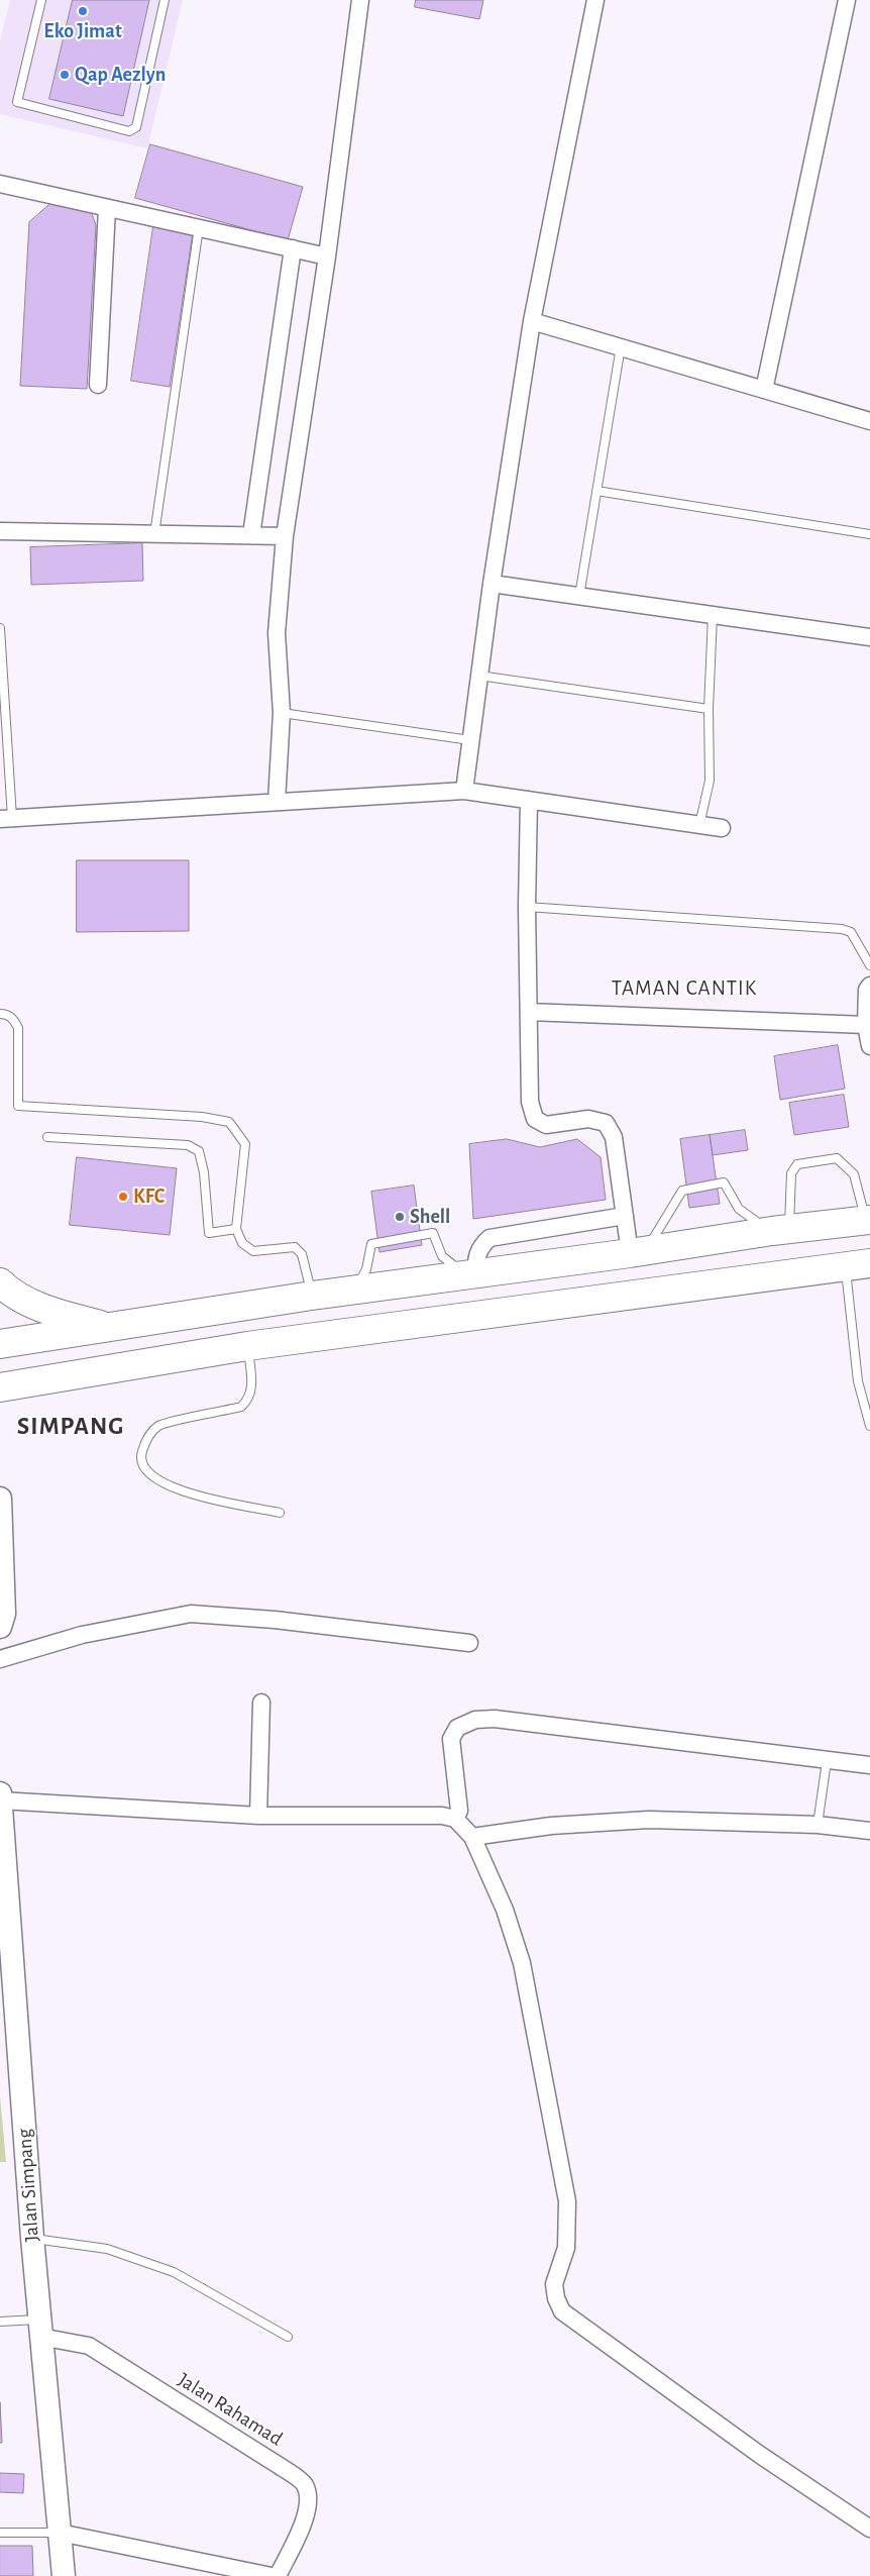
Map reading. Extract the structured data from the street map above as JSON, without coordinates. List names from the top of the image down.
{
  "streets": {
    "main road": ["Jalan Simpang"],
    "street": ["Jalan Rahamad"]
  },
  "crossings": [
    ["Jalan Simpang", "Jalan Rahamad"]
  ],
  "districts": ["TAMAN CANTIK", "SIMPANG"],
  "places": [
    "Eko Jimat",
    "Qap Aezlyn",
    "KFC",
    "Shell"
  ]
}
